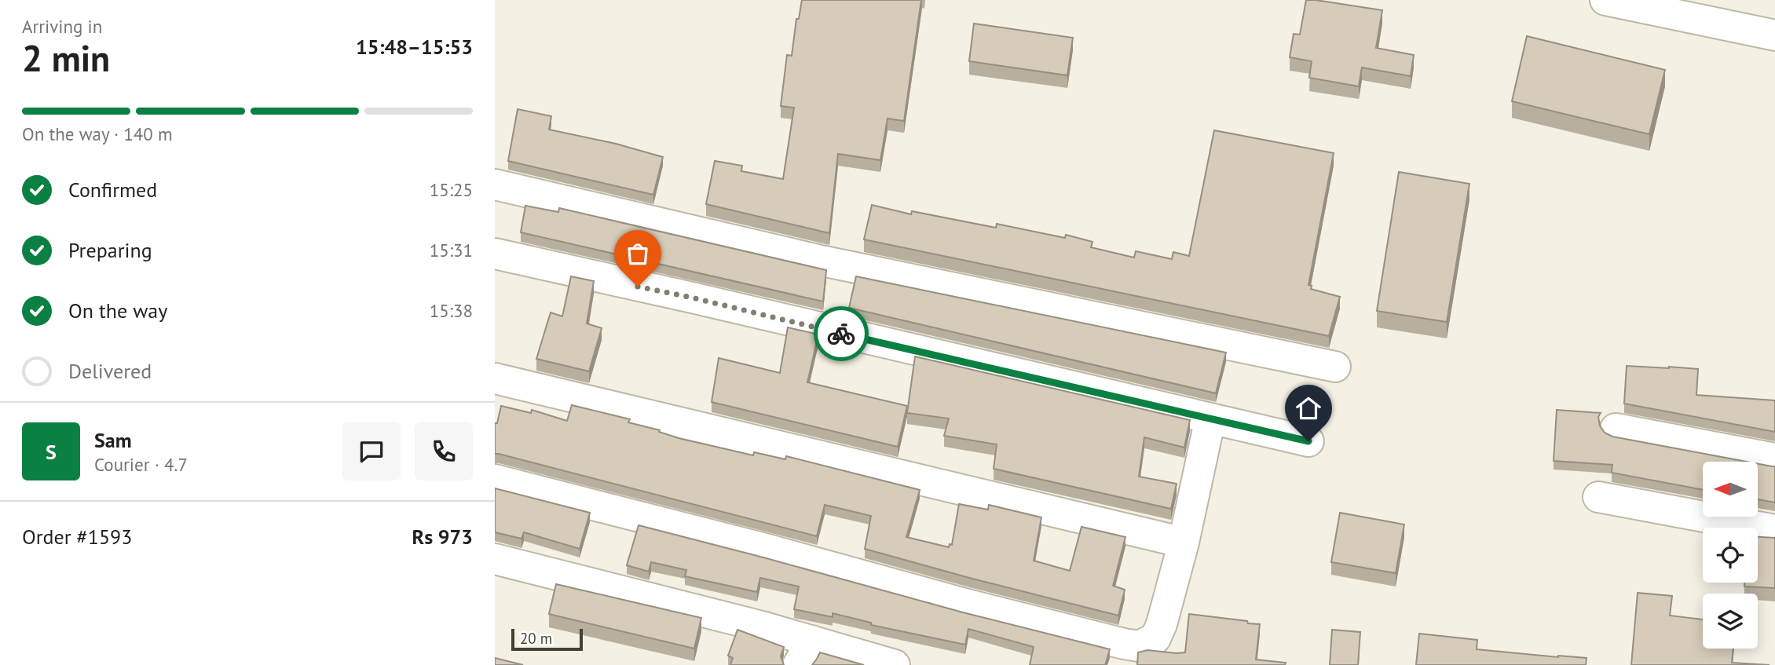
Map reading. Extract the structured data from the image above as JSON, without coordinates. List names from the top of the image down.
{
  "scale_bar": "20 m",
  "north": "left",
  "page": {
    "heading": ["2 min", "Arriving in", "15:48–15:53"],
    "panel": [
      "Sam",
      "Courier · 4.7",
      "Order #1593",
      "Rs 973"
    ],
    "bar": "On the way · 140 m",
    "list": [
      ["Confirmed", "15:25"],
      ["Preparing", "15:31"],
      ["On the way", "15:38"],
      "Delivered"
    ],
    "round": "S",
    "scale": "20 m"
  }
}
